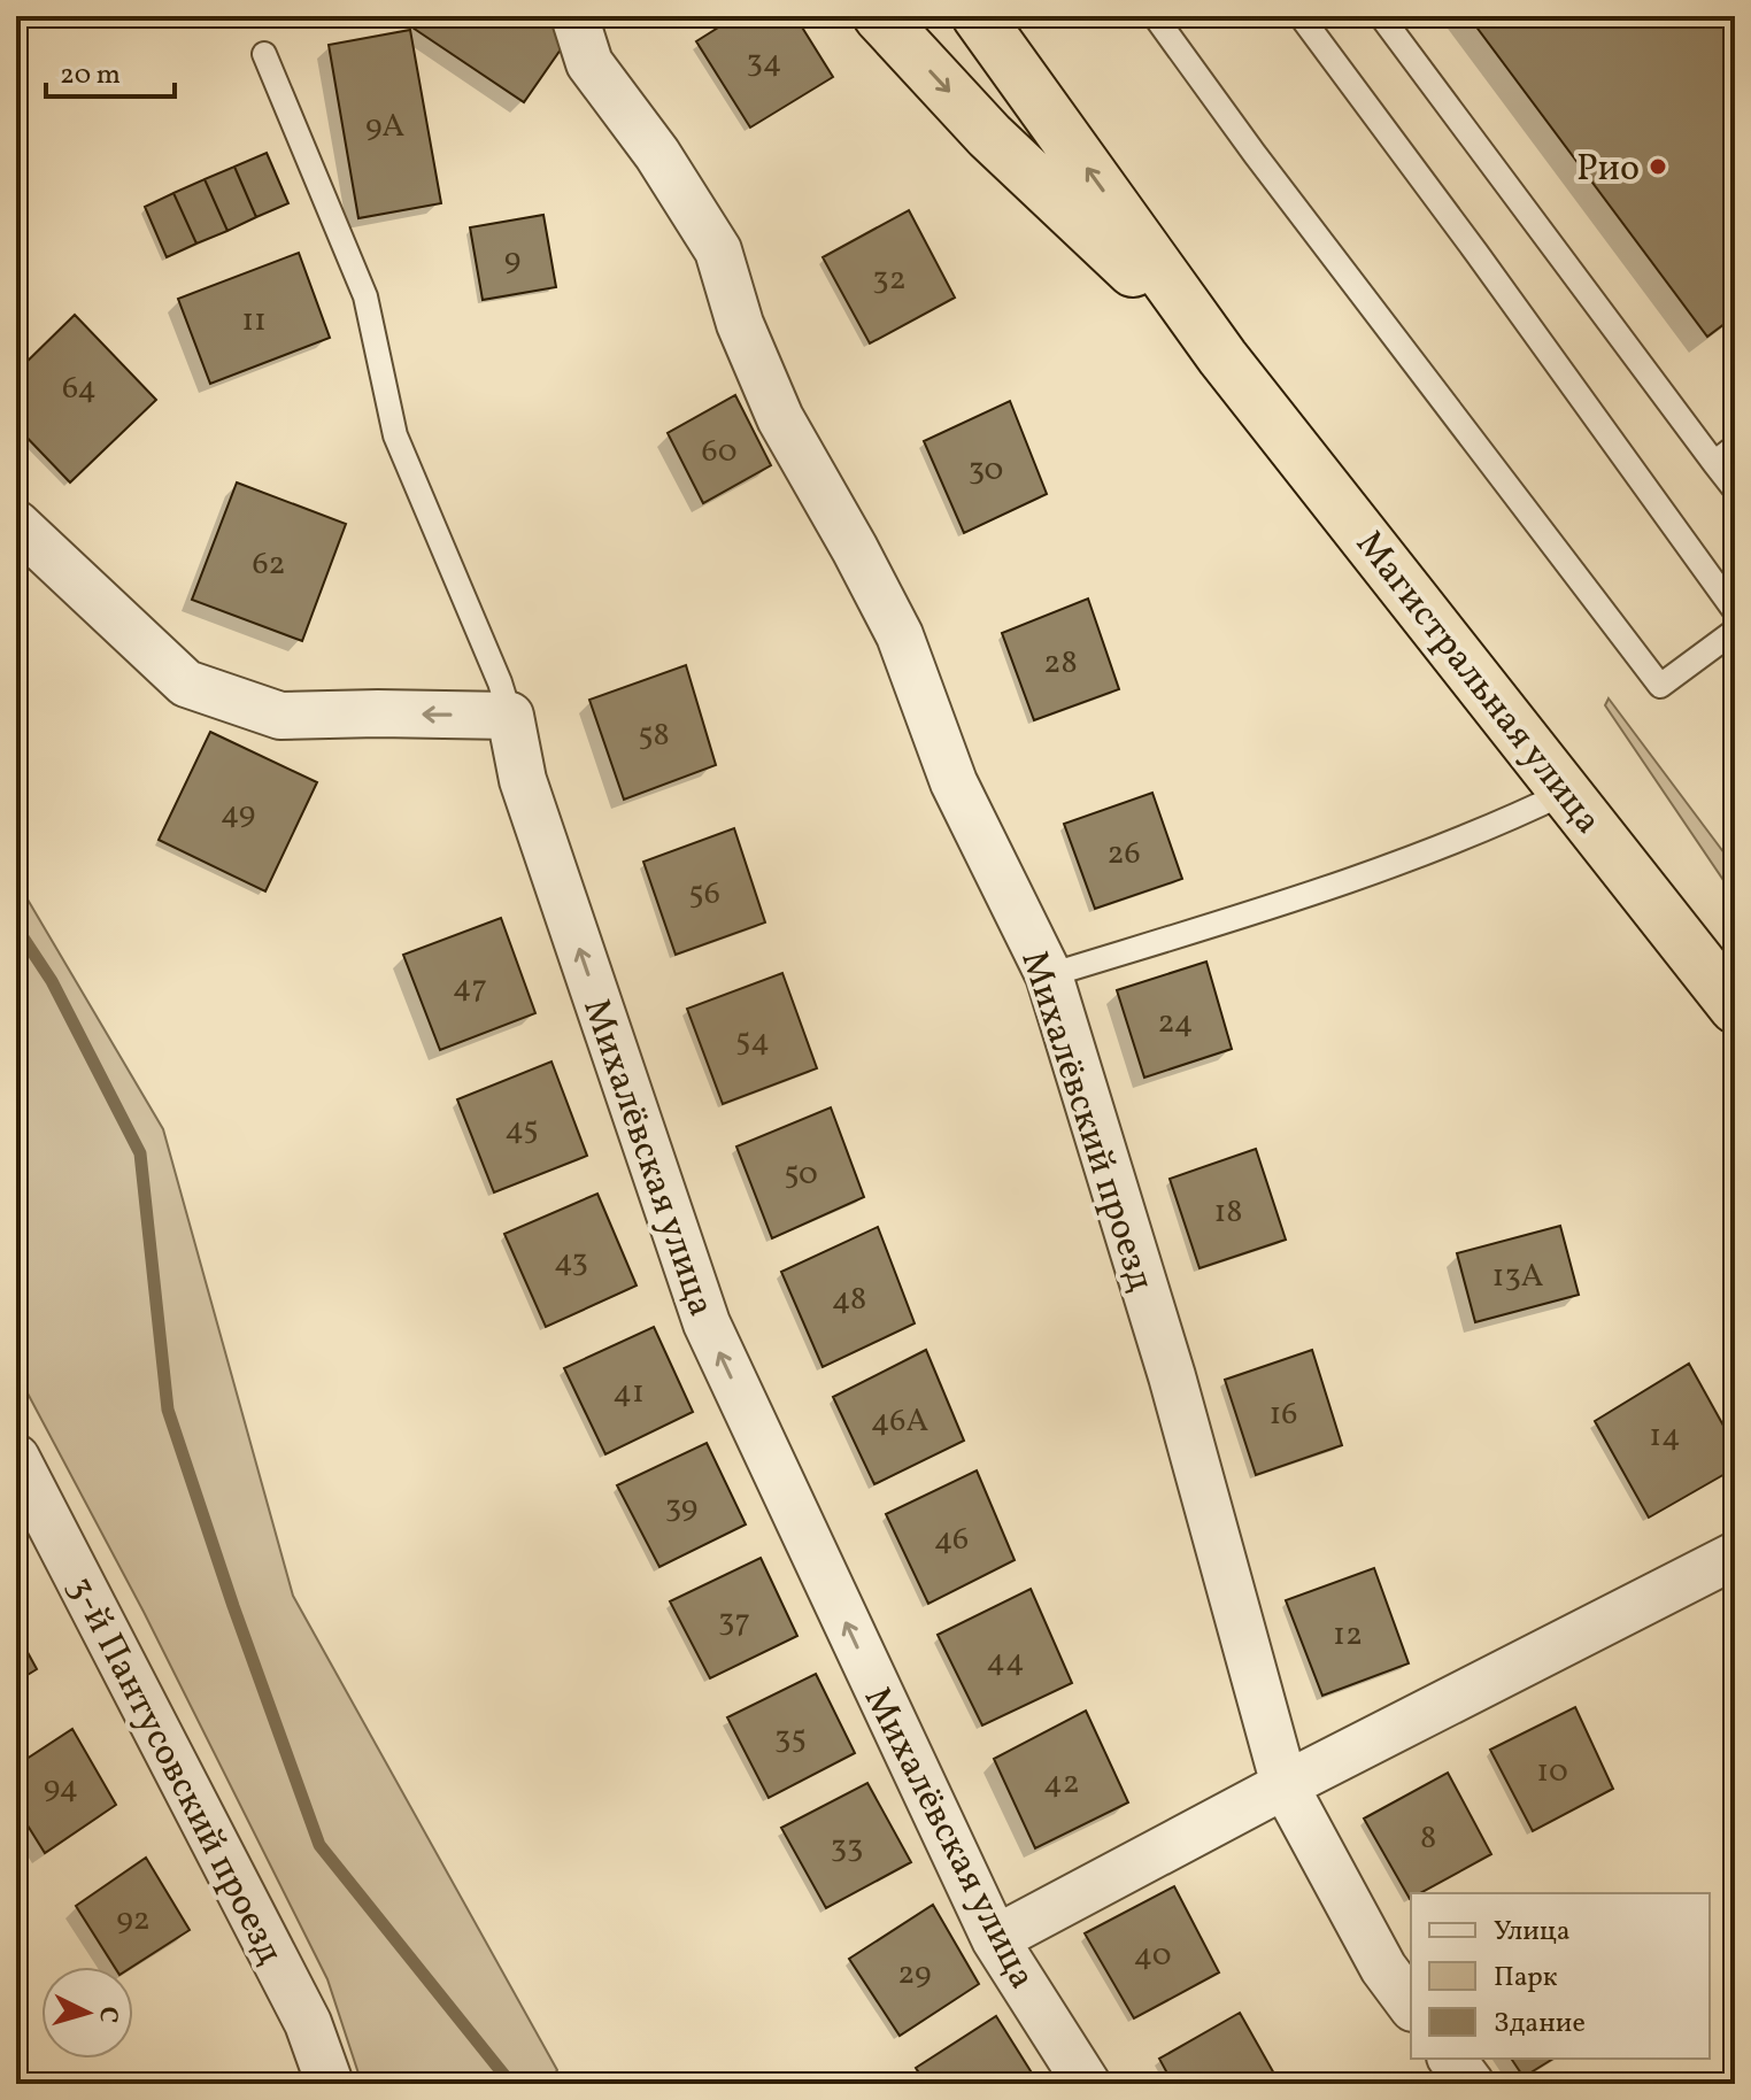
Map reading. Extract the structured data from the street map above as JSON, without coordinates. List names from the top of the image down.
{
  "streets": {
    "highway": ["Магистральная улица"],
    "street": ["Михалёвский проезд", "Михалёвская улица", "3-й Пантусовский проезд"]
  },
  "one_way": ["Михалёвская улица"],
  "places": ["Рио"],
  "house_numbers": [
    "34",
    "9А",
    "9",
    "32",
    "11",
    "64",
    "60",
    "30",
    "62",
    "28",
    "58",
    "49",
    "26",
    "56",
    "47",
    "24",
    "54",
    "45",
    "50",
    "18",
    "43",
    "13А",
    "48",
    "41",
    "16",
    "46А",
    "14",
    "39",
    "46",
    "37",
    "12",
    "44",
    "35",
    "10",
    "42",
    "94",
    "8",
    "33",
    "92",
    "40",
    "29"
  ],
  "legend": ["Улица", "Парк", "Здание"],
  "scale_bar": "20 m",
  "north": "right"
}
